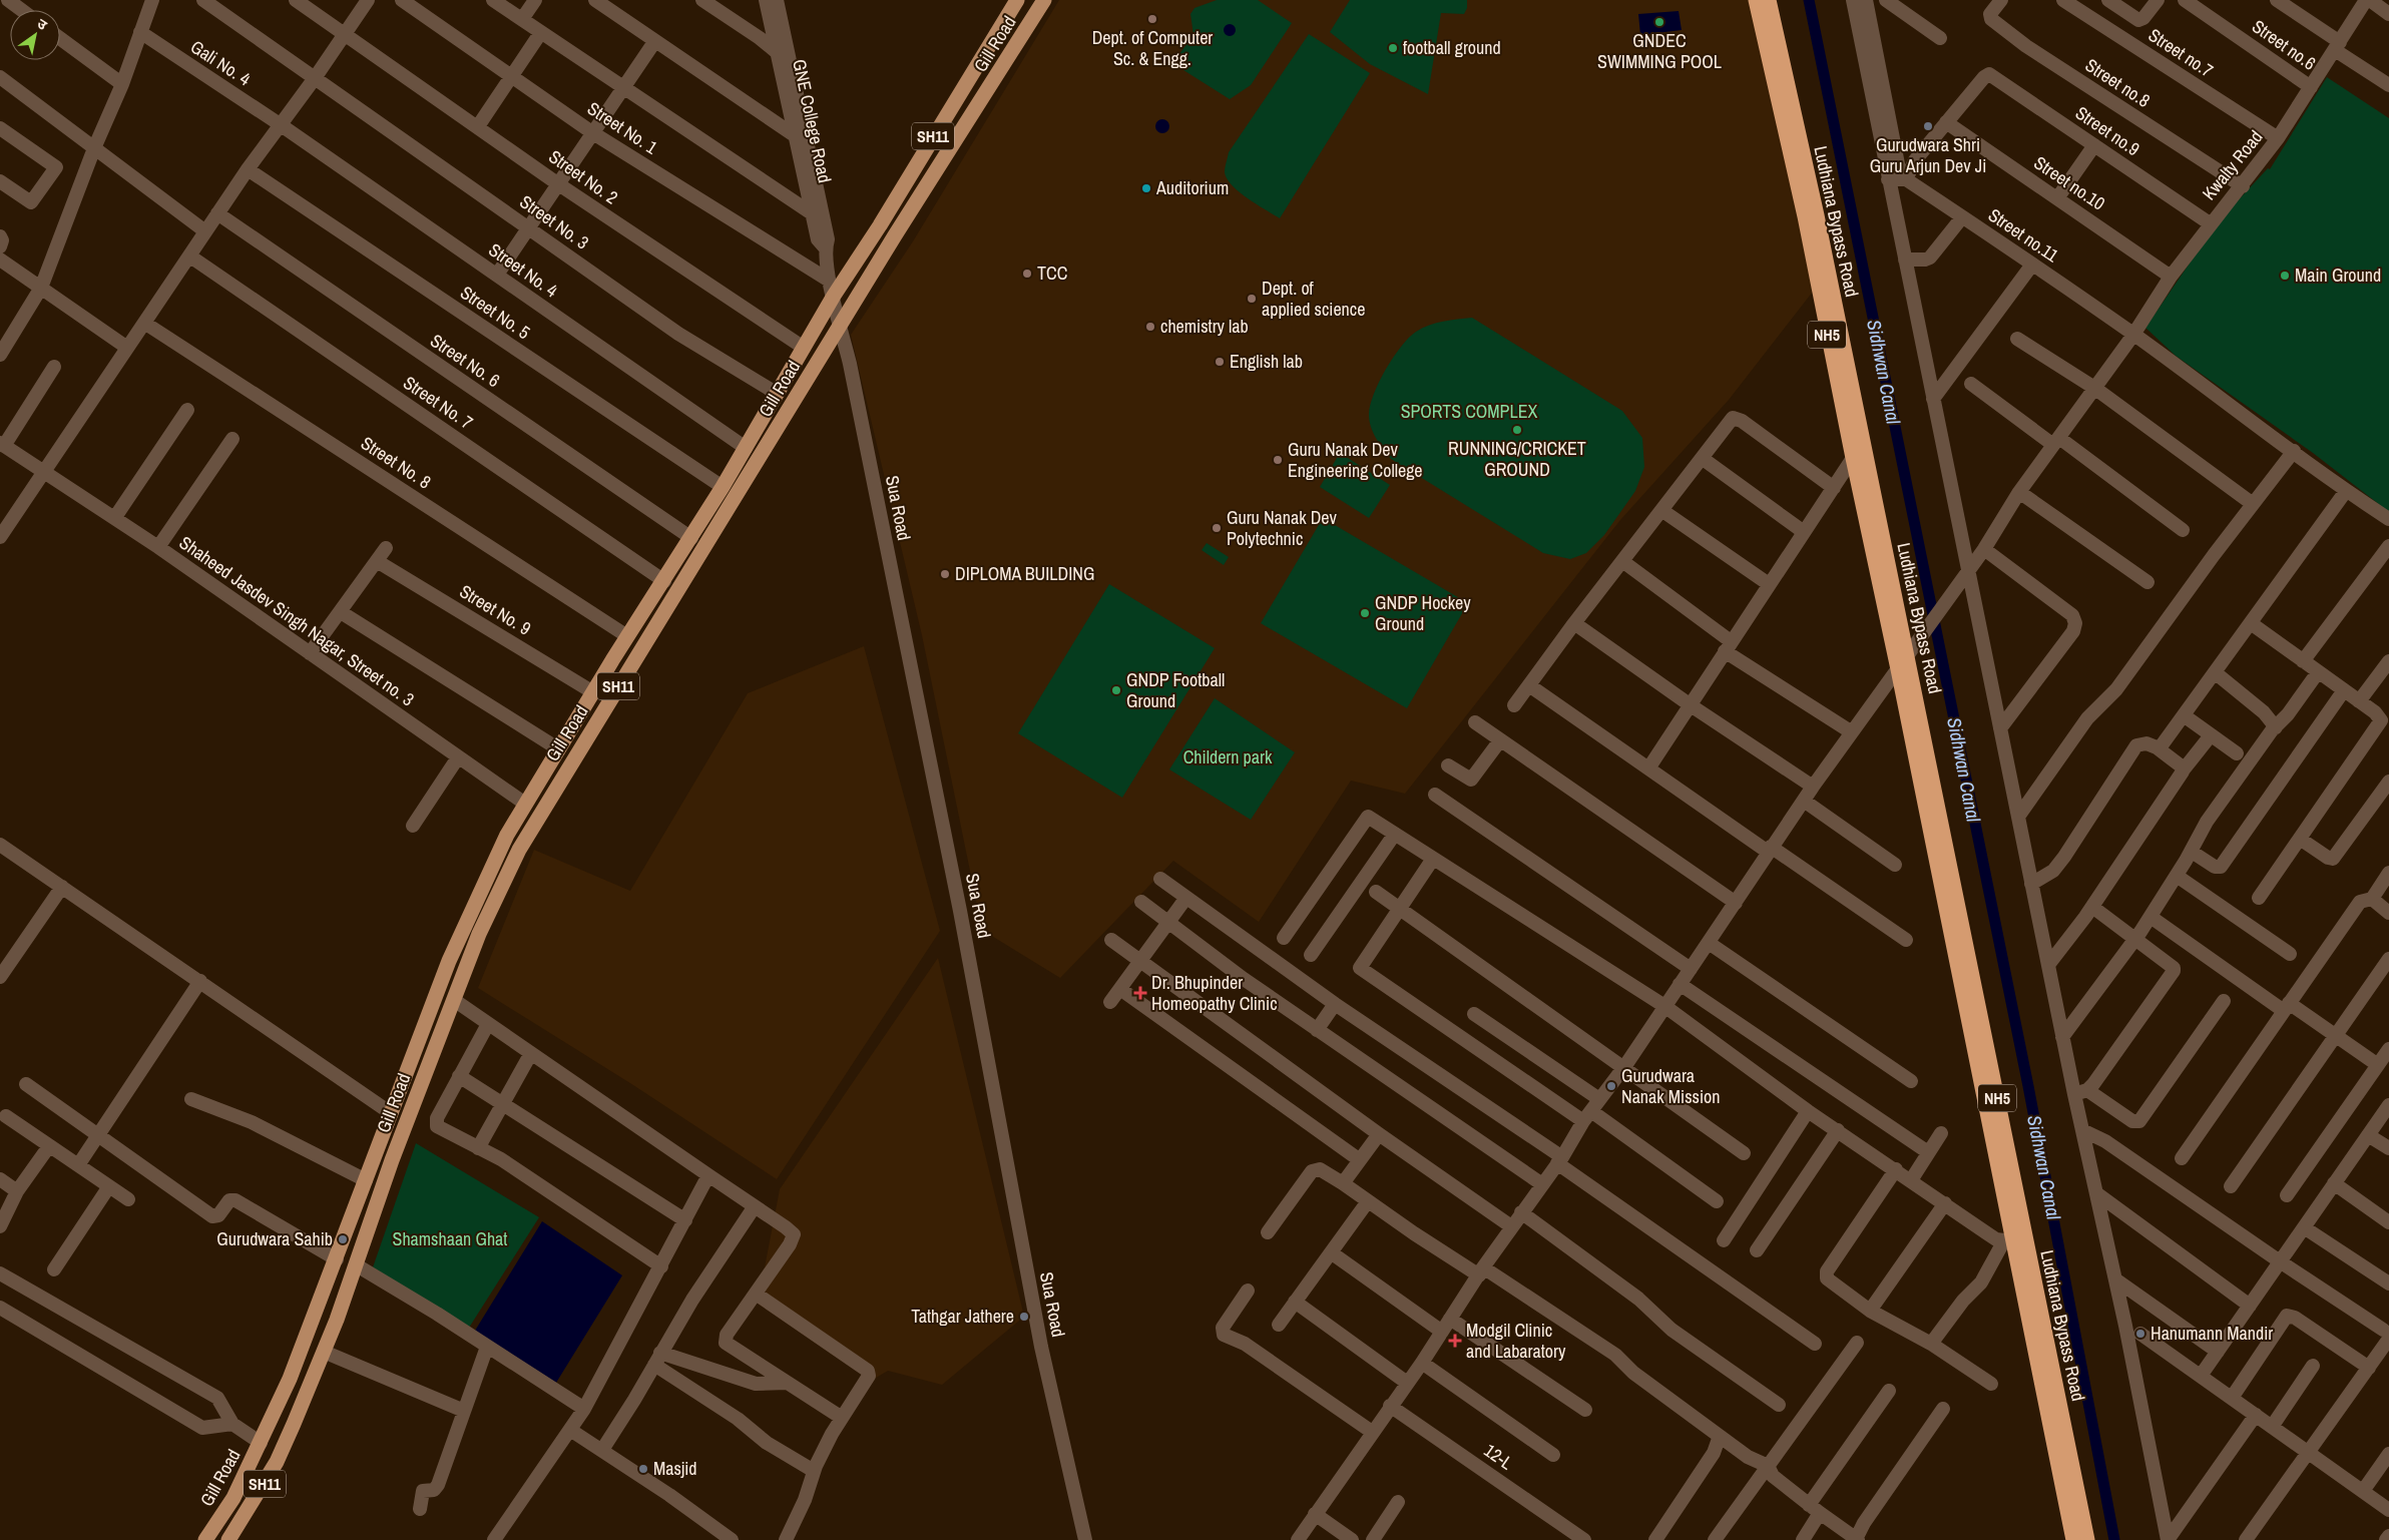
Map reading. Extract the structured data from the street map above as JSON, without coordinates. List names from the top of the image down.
{
  "streets": {
    "highway": ["Ludhiana Bypass Road", "NH5"],
    "main road": ["Gill Road", "SH11"],
    "street": [
      "Street no.6",
      "Street no.7",
      "Gali No. 4",
      "Street no.8",
      "GNE College Road",
      "Street No. 1",
      "Street no.9",
      "Kwalty Road",
      "Street No. 2",
      "Street no.10",
      "Street No. 3",
      "Street no.11",
      "Street No. 4",
      "Street No. 5",
      "Street No. 6",
      "Street No. 7",
      "Street No. 8",
      "Sua Road",
      "Street No. 9",
      "Shaheed Jasdev Singh Nagar, Street no. 3",
      "12-L"
    ]
  },
  "crossings": [
    ["Gill Road", "Street No. 2"],
    ["Gill Road", "Street No. 3"],
    ["Gill Road", "Street No. 4"],
    ["Gill Road", "Street No. 5"],
    ["Gill Road", "Street No. 6"],
    ["Gill Road", "Street No. 7"],
    ["Gill Road", "Street No. 8"],
    ["Gill Road", "Sua Road"],
    ["Gill Road", "Street No. 9"],
    ["Gill Road", "Shaheed Jasdev Singh Nagar, Street no. 3"],
    ["Street no.6", "Kwalty Road"],
    ["Street no.7", "Kwalty Road"],
    ["Gali No. 4", "Street No. 4"],
    ["Street no.8", "Kwalty Road"],
    ["GNE College Road", "Street No. 1"],
    ["GNE College Road", "Sua Road"],
    ["Street No. 1", "Sua Road"],
    ["Street no.9", "Kwalty Road"],
    ["Street no.9", "Street no.10"],
    ["Kwalty Road", "Street no.10"],
    ["Kwalty Road", "Ludhiana Bypass Road"],
    ["Kwalty Road", "Street no.11"],
    ["Kwalty Road", "12-L"]
  ],
  "water": ["Sidhwan Canal"],
  "parks": ["SPORTS COMPLEX", "Childern park", "Shamshaan Ghat"],
  "places": {
    "other": [
      "Dept. of Computer Sc. & Engg.",
      "GNDEC SWIMMING POOL",
      "football ground",
      "Gurudwara Shri Guru Arjun Dev Ji",
      "Auditorium",
      "TCC",
      "Main Ground",
      "Dept. of applied science",
      "chemistry lab",
      "English lab",
      "RUNNING/CRICKET GROUND",
      "Guru Nanak Dev Engineering College",
      "Guru Nanak Dev Polytechnic",
      "DIPLOMA BUILDING",
      "GNDP Hockey Ground",
      "GNDP Football Ground",
      "Gurudwara Nanak Mission",
      "Gurudwara Sahib",
      "Tathgar Jathere",
      "Hanumann Mandir",
      "Masjid"
    ],
    "health": ["Dr. Bhupinder Homeopathy Clinic", "Modgil Clinic and Labaratory"]
  },
  "north": "top right"
}
